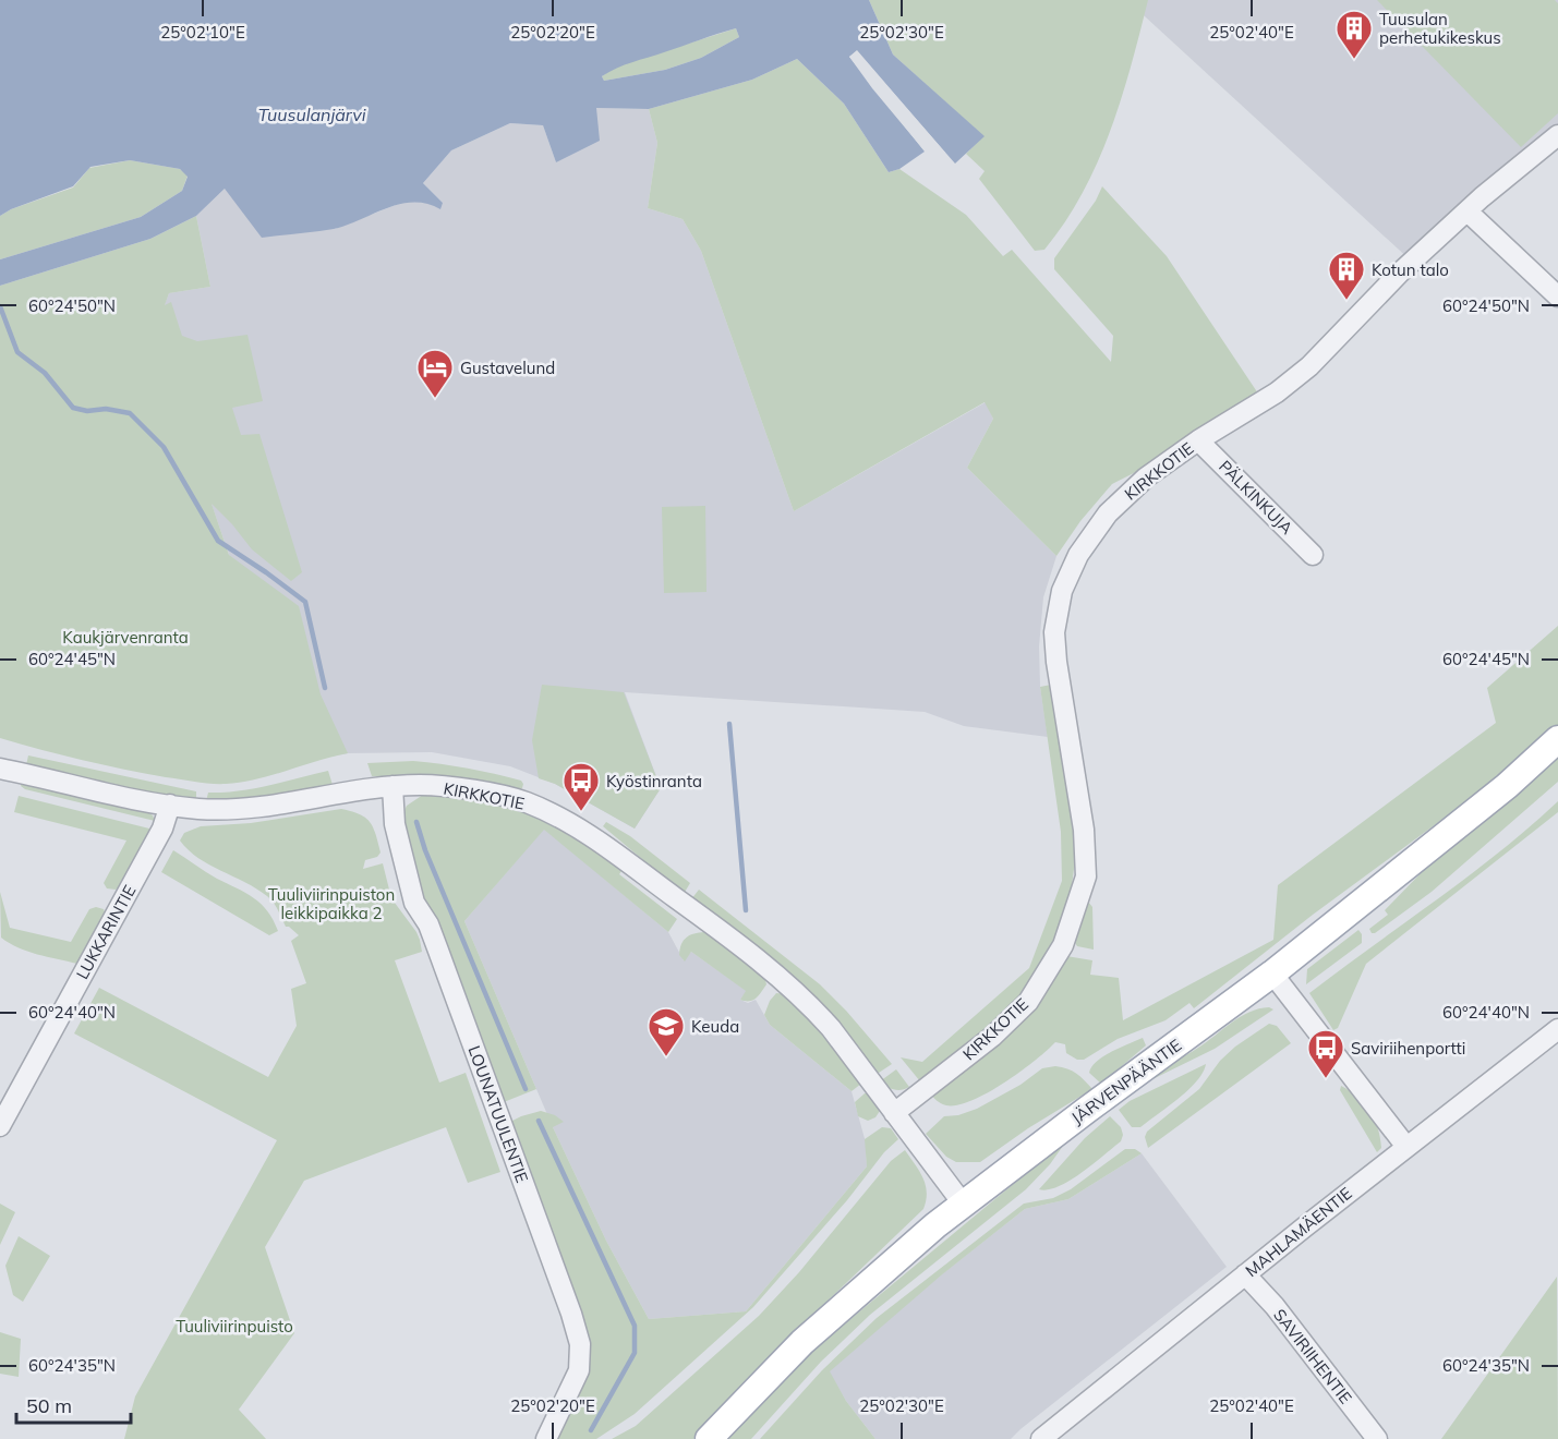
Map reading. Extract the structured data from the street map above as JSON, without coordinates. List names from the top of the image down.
{
  "streets": {
    "main road": ["JÄRVENPÄÄNTIE"],
    "street": [
      "KIRKKOTIE",
      "PÄLKINKUJA",
      "LUKKARINTIE",
      "LOUNATUULENTIE",
      "MAHLAMÄENTIE",
      "SAVIRIIHENTIE"
    ]
  },
  "crossings": [
    ["KIRKKOTIE", "PÄLKINKUJA"],
    ["KIRKKOTIE", "LUKKARINTIE"],
    ["KIRKKOTIE", "JÄRVENPÄÄNTIE"],
    ["KIRKKOTIE", "LOUNATUULENTIE"],
    ["MAHLAMÄENTIE", "SAVIRIIHENTIE"]
  ],
  "water": ["Tuusulanjärvi"],
  "parks": ["Kaukjärvenranta", "Tuuliviirinpuiston leikkipaikka 2", "Tuuliviirinpuisto"],
  "places": {
    "building": ["Tuusulan perhetukikeskus", "Kotun talo"],
    "hotel": ["Gustavelund"],
    "bus stop": ["Kyöstinranta", "Saviriihenportti"],
    "school or university": ["Keuda"]
  },
  "scale_bar": "50 m",
  "coordinates": [
    "25°02'10\"E",
    "25°02'20\"E",
    "25°02'30\"E",
    "25°02'40\"E",
    "60°24'50\"N",
    "60°24'45\"N",
    "60°24'40\"N",
    "60°24'35\"N"
  ]
}
